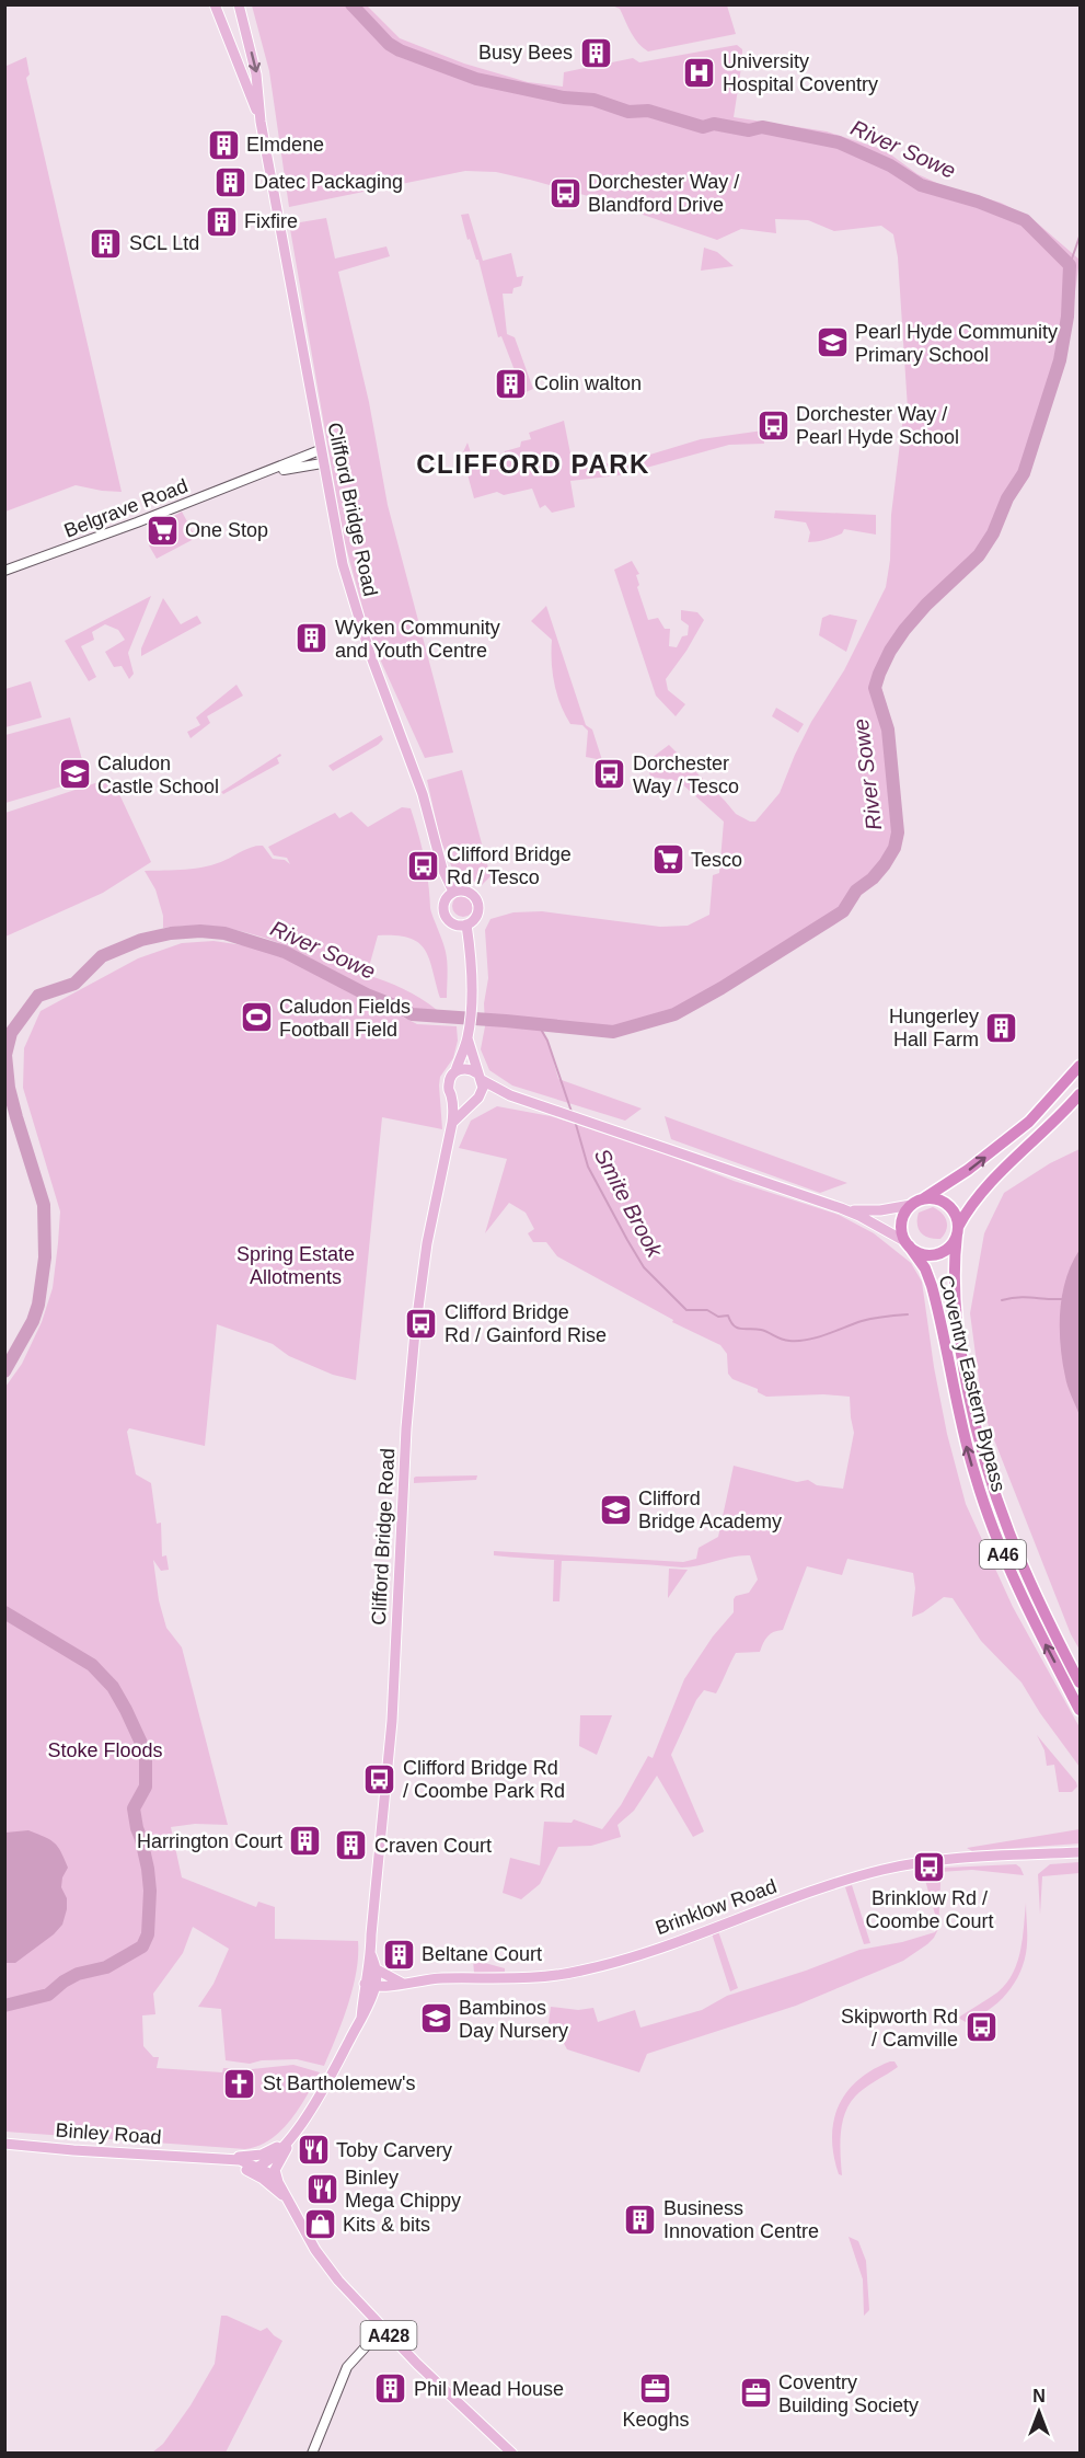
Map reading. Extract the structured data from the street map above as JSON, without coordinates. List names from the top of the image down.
{
  "streets": {
    "highway": ["Coventry Eastern Bypass", "A46"],
    "main road": [
      "Clifford Bridge Road",
      "Brinklow Road",
      "Binley Road",
      "A428"
    ],
    "street": ["Belgrave Road"]
  },
  "crossings": [
    ["Belgrave Road", "Clifford Bridge Road"],
    ["Clifford Bridge Road", "Brinklow Road"],
    ["Binley Road", "A428"]
  ],
  "districts": ["CLIFFORD PARK"],
  "water": ["River Sowe", "Smite Brook"],
  "parks": ["Spring Estate Allotments", "Stoke Floods"],
  "places": {
    "building": [
      "Busy Bees",
      "Elmdene",
      "Datec Packaging",
      "Fixfire",
      "SCL Ltd",
      "Colin walton",
      "Wyken Community and Youth Centre",
      "Hungerley Hall Farm",
      "Harrington Court",
      "Craven Court",
      "Beltane Court",
      "Business Innovation Centre",
      "Phil Mead House"
    ],
    "hospital": ["University Hospital Coventry"],
    "bus stop": [
      "Dorchester Way / Blandford Drive",
      "Dorchester Way / Pearl Hyde School",
      "Dorchester Way / Tesco",
      "Clifford Bridge Rd / Tesco",
      "Clifford Bridge Rd / Gainford Rise",
      "Clifford Bridge Rd / Coombe Park Rd",
      "Brinklow Rd / Coombe Court",
      "Skipworth Rd / Camville"
    ],
    "school or university": [
      "Pearl Hyde Community Primary School",
      "Caludon Castle School",
      "Clifford Bridge Academy",
      "Bambinos Day Nursery"
    ],
    "supermarket": ["One Stop", "Tesco"],
    "sports": ["Caludon Fields Football Field"],
    "church": ["St Bartholemew's"],
    "restaurant": ["Toby Carvery", "Binley Mega Chippy"],
    "shop": ["Kits & bits"],
    "office": ["Keoghs", "Coventry Building Society"]
  },
  "north": "top"
}
